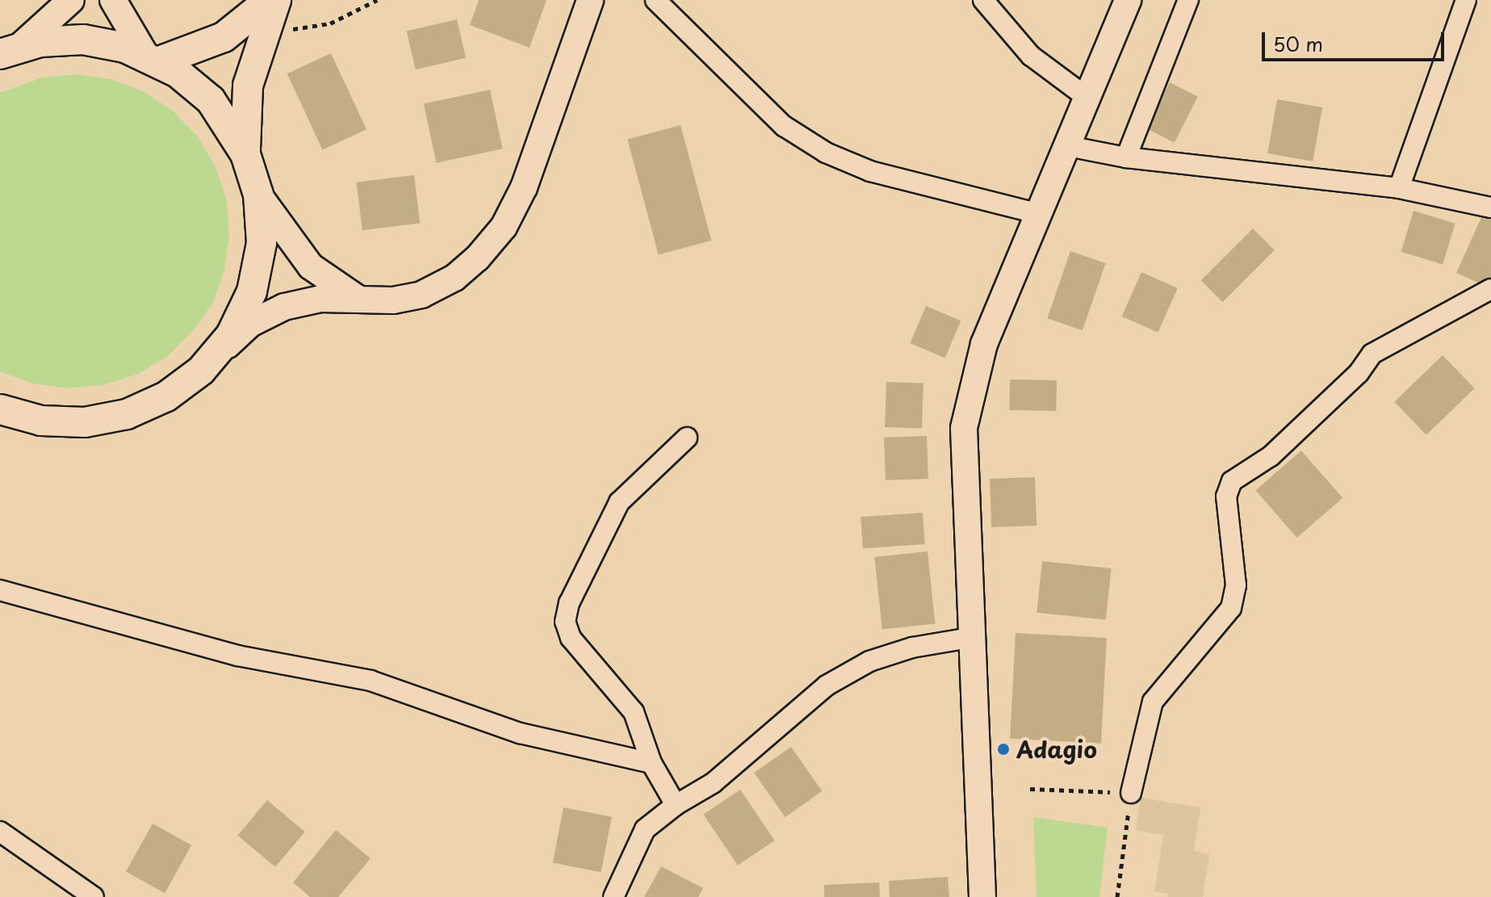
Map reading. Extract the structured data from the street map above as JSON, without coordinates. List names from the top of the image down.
{
  "places": ["Adagio"],
  "scale_bar": "50 m"
}
